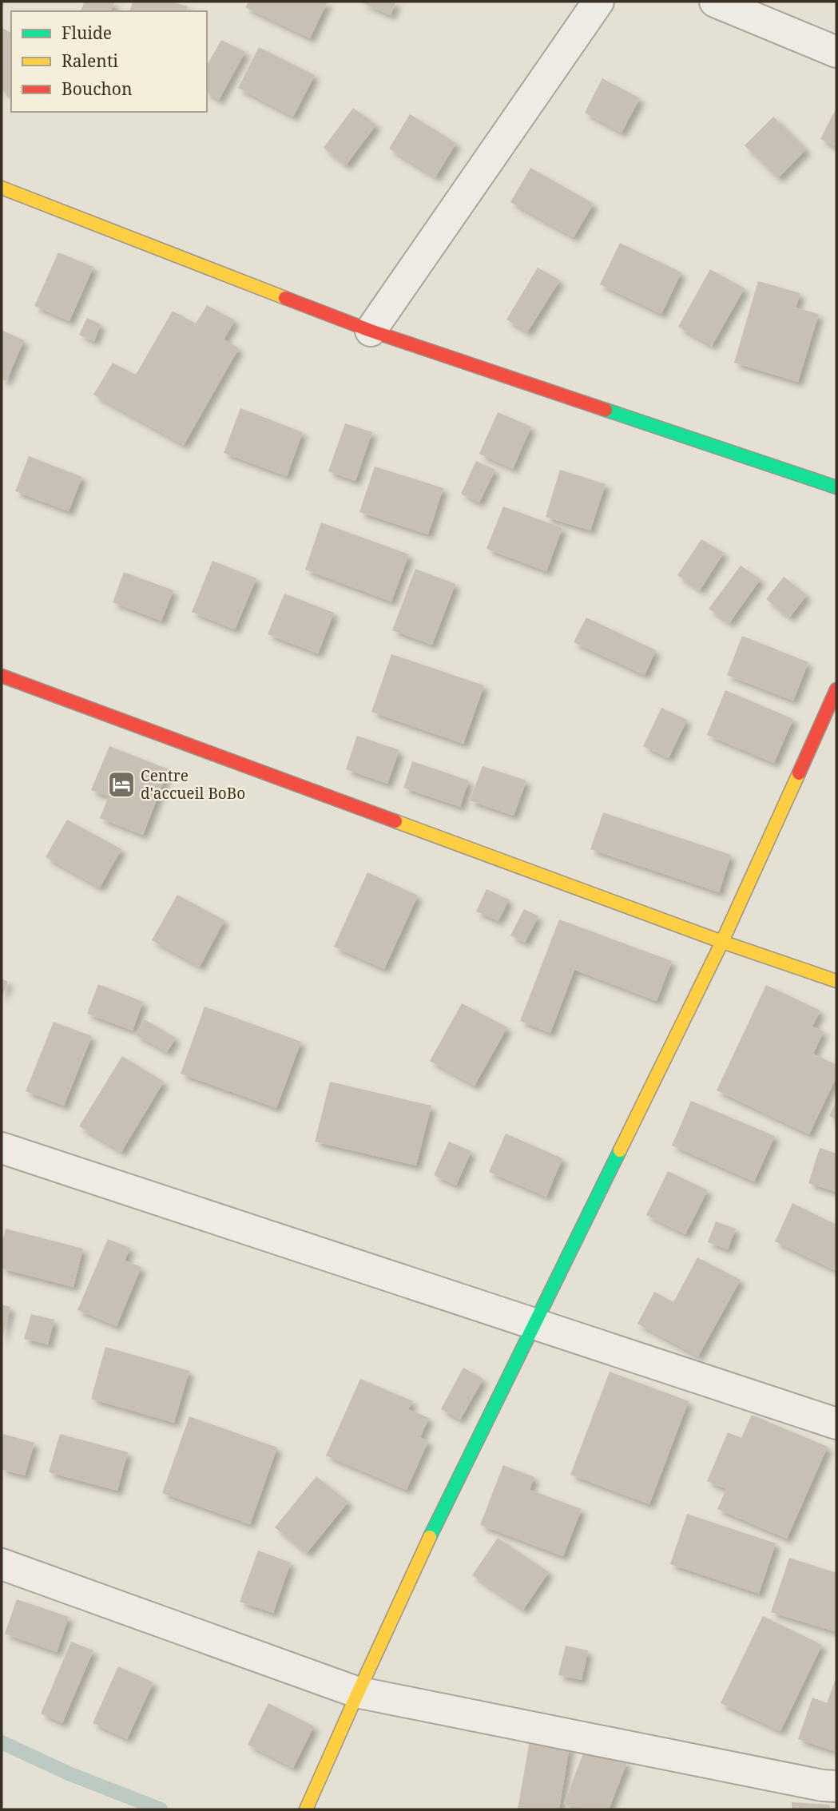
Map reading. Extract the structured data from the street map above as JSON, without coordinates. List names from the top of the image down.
{
  "places": {
    "hotel": ["Centre d'accueil BoBo"]
  },
  "legend": ["Fluide", "Ralenti", "Bouchon"]
}
